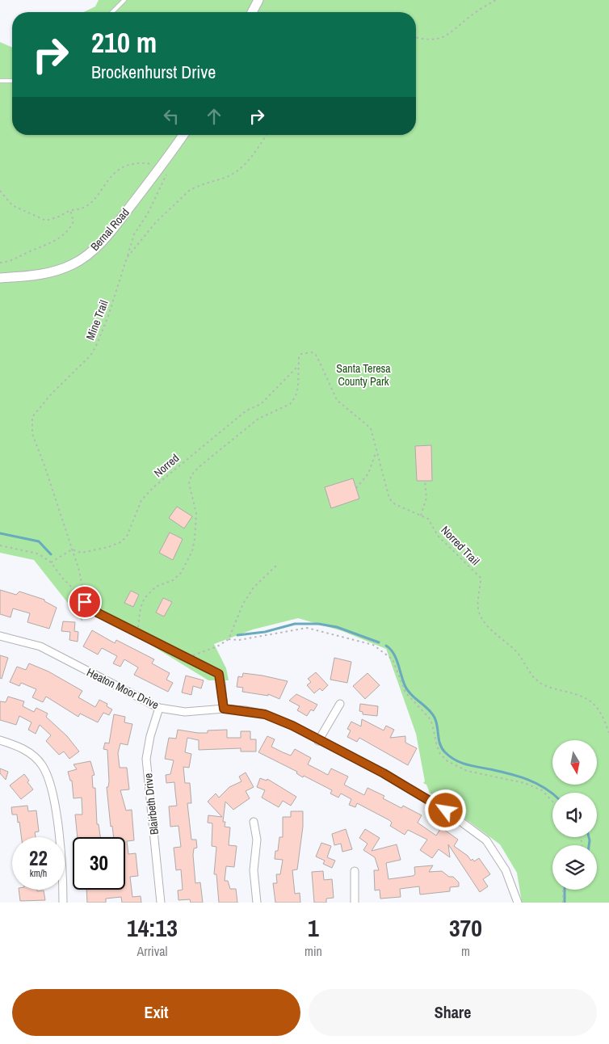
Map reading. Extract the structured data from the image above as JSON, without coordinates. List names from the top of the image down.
{
  "streets": {
    "street": ["Bernal Road", "Heaton Moor Drive", "Blairbeth Drive"],
    "path": ["Mine Trail", "Norred", "Norred Trail"]
  },
  "crossings": [
    ["Mine Trail", "Norred"],
    ["Norred", "Norred Trail"],
    ["Heaton Moor Drive", "Blairbeth Drive"]
  ],
  "parks": ["Santa Teresa County Park"],
  "north": "bottom",
  "page": {
    "turn": ["210 m", "Brockenhurst Drive"],
    "speed": "22 km/h",
    "limit": "30",
    "eta": [
      "14:13",
      "Arrival",
      "1",
      "min",
      "370",
      "m"
    ],
    "buttons": ["Exit", "Share"]
  }
}
